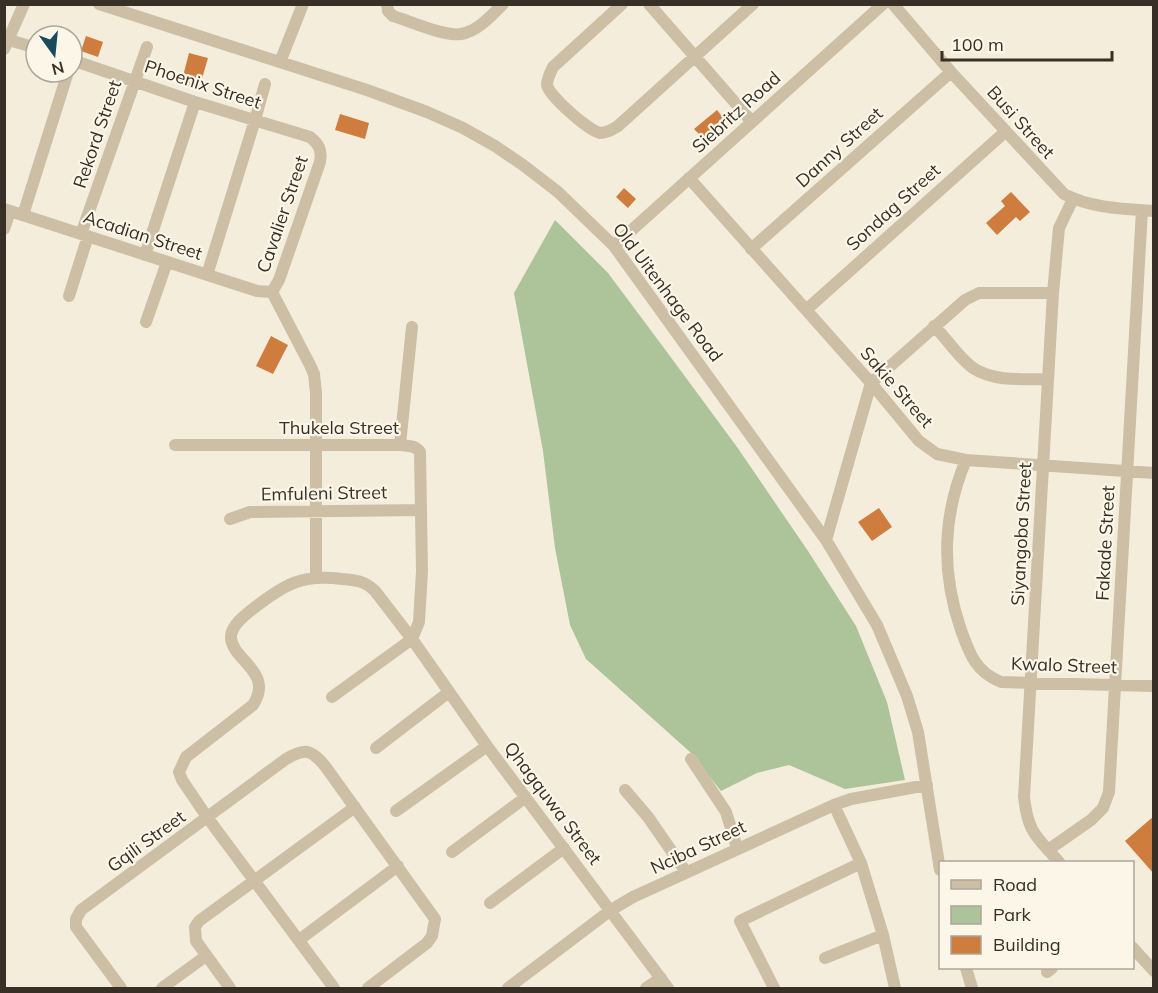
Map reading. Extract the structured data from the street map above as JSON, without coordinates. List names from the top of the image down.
{
  "streets": {
    "street": [
      "Phoenix Street",
      "Siebritz Road",
      "Busi Street",
      "Rekord Street",
      "Danny Street",
      "Sondag Street",
      "Cavalier Street",
      "Acadian Street",
      "Old Uitenhage Road",
      "Sakie Street",
      "Thukela Street",
      "Emfuleni Street",
      "Siyangoba Street",
      "Fakade Street",
      "Kwalo Street",
      "Qhagquwa Street",
      "Gqili Street",
      "Nciba Street"
    ]
  },
  "crossings": [
    ["Phoenix Street", "Rekord Street"],
    ["Phoenix Street", "Cavalier Street"],
    ["Siebritz Road", "Old Uitenhage Road"],
    ["Siebritz Road", "Sakie Street"],
    ["Busi Street", "Danny Street"],
    ["Busi Street", "Sondag Street"],
    ["Busi Street", "Siyangoba Street"],
    ["Busi Street", "Fakade Street"],
    ["Rekord Street", "Acadian Street"],
    ["Danny Street", "Sakie Street"],
    ["Sondag Street", "Sakie Street"],
    ["Cavalier Street", "Acadian Street"],
    ["Old Uitenhage Road", "Nciba Street"],
    ["Sakie Street", "Siyangoba Street"],
    ["Sakie Street", "Fakade Street"],
    ["Sakie Street", "Kwalo Street"],
    ["Thukela Street", "Emfuleni Street"],
    ["Thukela Street", "Qhagquwa Street"],
    ["Thukela Street", "Gqili Street"],
    ["Siyangoba Street", "Fakade Street"],
    ["Siyangoba Street", "Kwalo Street"],
    ["Fakade Street", "Kwalo Street"],
    ["Qhagquwa Street", "Gqili Street"],
    ["Qhagquwa Street", "Nciba Street"]
  ],
  "legend": ["Road", "Park", "Building"],
  "scale_bar": "100 m",
  "north": "bottom"
}
